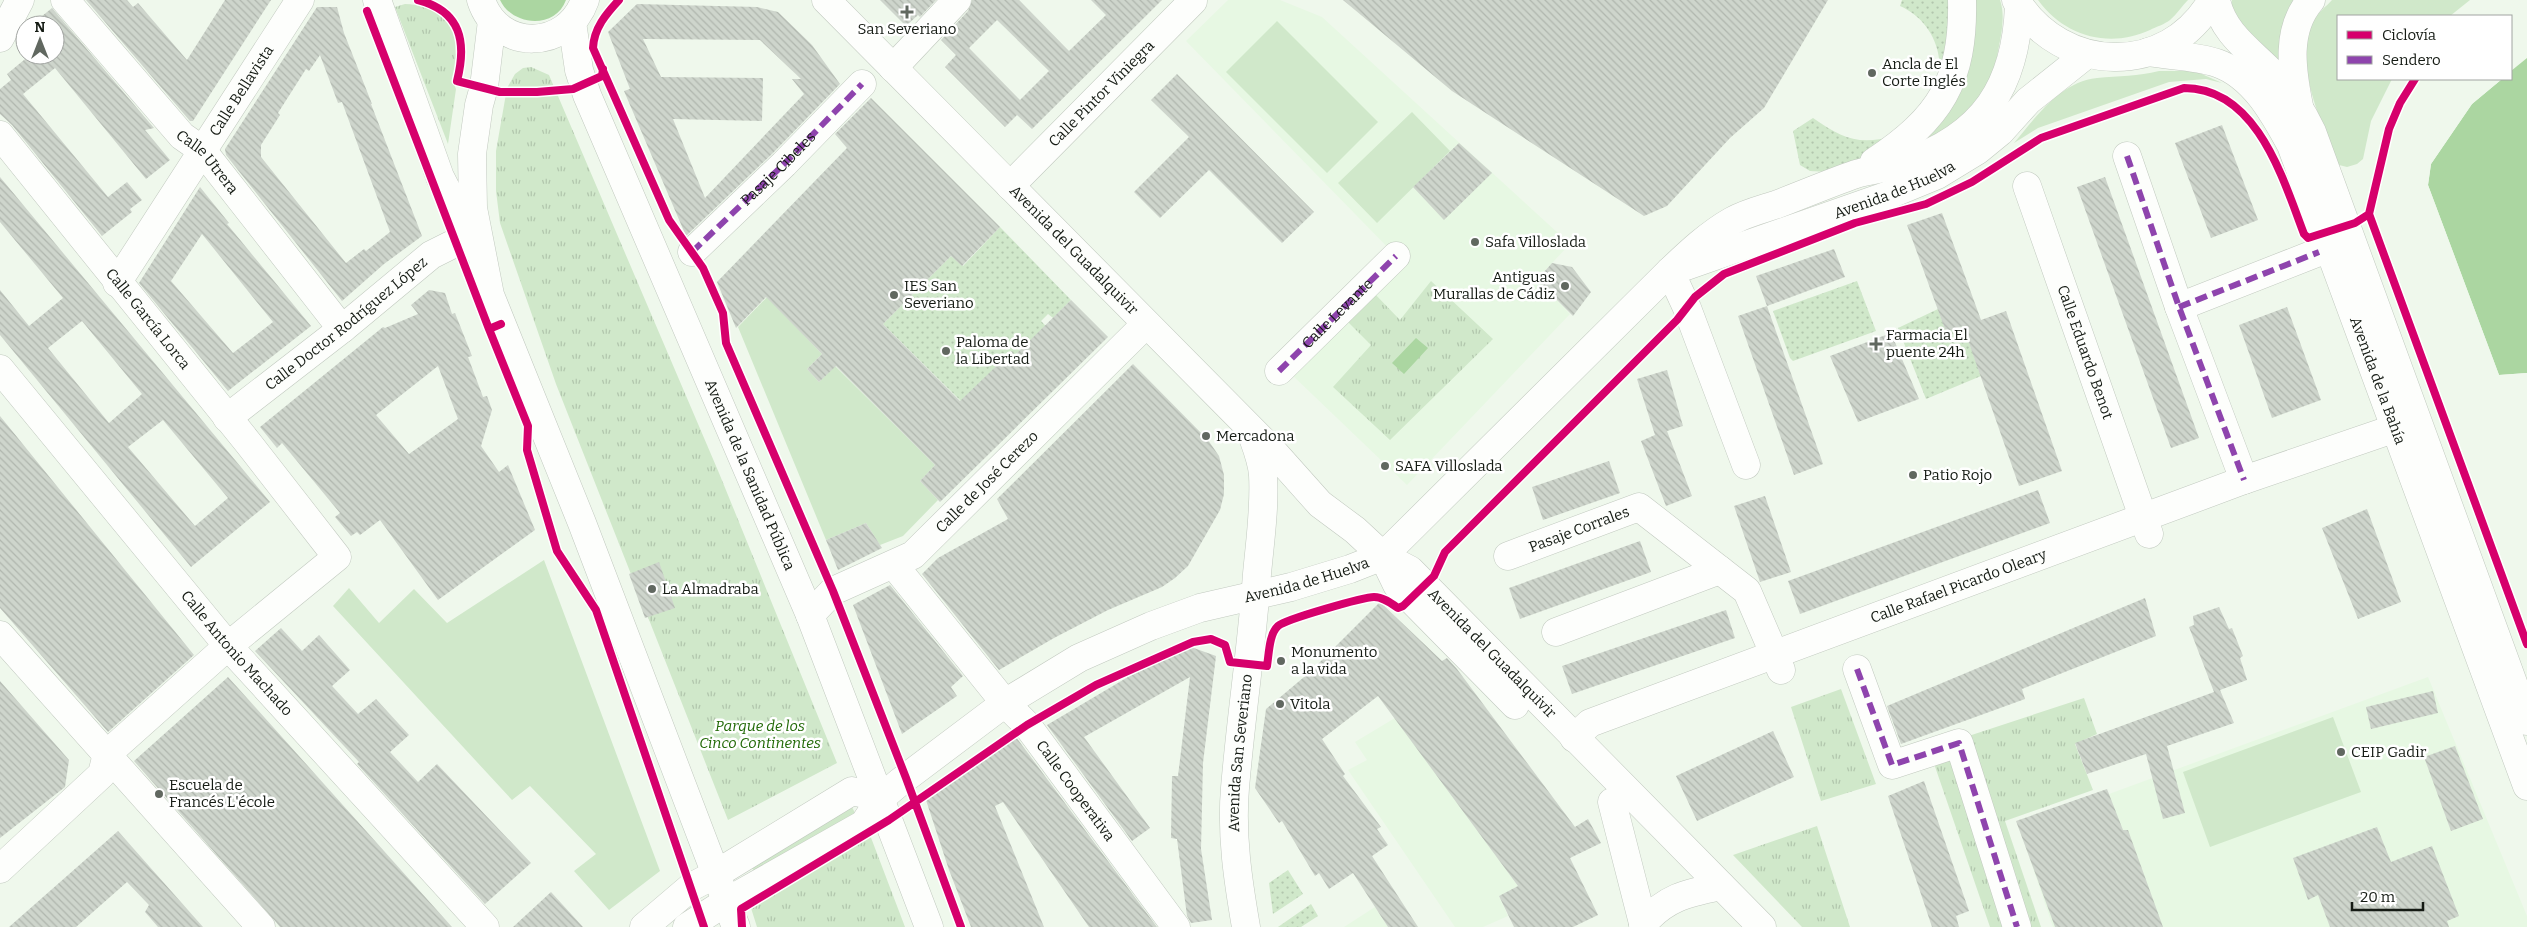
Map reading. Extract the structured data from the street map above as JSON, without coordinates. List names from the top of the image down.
{
  "streets": {
    "main road": [
      "Calle Bellavista",
      "Calle Pintor Viniegra",
      "Calle Utrera",
      "Pasaje Cibeles",
      "Avenida de Huelva",
      "Avenida del Guadalquivir",
      "Calle Levante",
      "Calle García Lorca",
      "Calle Doctor Rodríguez López",
      "Calle Eduardo Benot",
      "Avenida de la Bahía",
      "Avenida de la Sanidad Pública",
      "Calle de José Cerezo",
      "Pasaje Corrales",
      "Calle Rafael Picardo Oleary",
      "Calle Antonio Machado",
      "Avenida San Severiano",
      "Calle Cooperativa"
    ]
  },
  "crossings": [
    ["Calle Bellavista", "Calle Utrera"],
    ["Calle Bellavista", "Calle García Lorca"],
    ["Calle Pintor Viniegra", "Avenida del Guadalquivir"],
    ["Calle Utrera", "Calle Doctor Rodríguez López"],
    ["Avenida de Huelva", "Avenida del Guadalquivir"],
    ["Avenida de Huelva", "Avenida de la Sanidad Pública"],
    ["Avenida de Huelva", "Avenida San Severiano"],
    ["Avenida de Huelva", "Calle Cooperativa"],
    ["Avenida del Guadalquivir", "Calle de José Cerezo"],
    ["Avenida del Guadalquivir", "Calle Rafael Picardo Oleary"],
    ["Avenida del Guadalquivir", "Avenida San Severiano"],
    ["Calle García Lorca", "Calle Doctor Rodríguez López"],
    ["Calle García Lorca", "Calle Antonio Machado"],
    ["Calle Eduardo Benot", "Calle Rafael Picardo Oleary"],
    ["Avenida de la Bahía", "Calle Rafael Picardo Oleary"],
    ["Avenida de la Sanidad Pública", "Calle de José Cerezo"],
    ["Calle de José Cerezo", "Calle Cooperativa"],
    ["Pasaje Corrales", "Calle Rafael Picardo Oleary"]
  ],
  "parks": ["Parque de los Cinco Continentes"],
  "places": {
    "health": ["San Severiano", "Farmacia El puente 24h"],
    "other": [
      "Ancla de El Corte Inglés",
      "Safa Villoslada",
      "Antiguas Murallas de Cádiz",
      "IES San Severiano",
      "Paloma de la Libertad",
      "Mercadona",
      "SAFA Villoslada",
      "Patio Rojo",
      "La Almadraba",
      "Monumento a la vida",
      "Vitola",
      "CEIP Gadir",
      "Escuela de Francés L'école"
    ]
  },
  "legend": ["Ciclovía", "Sendero"],
  "scale_bar": "20 m",
  "north": "top"
}
